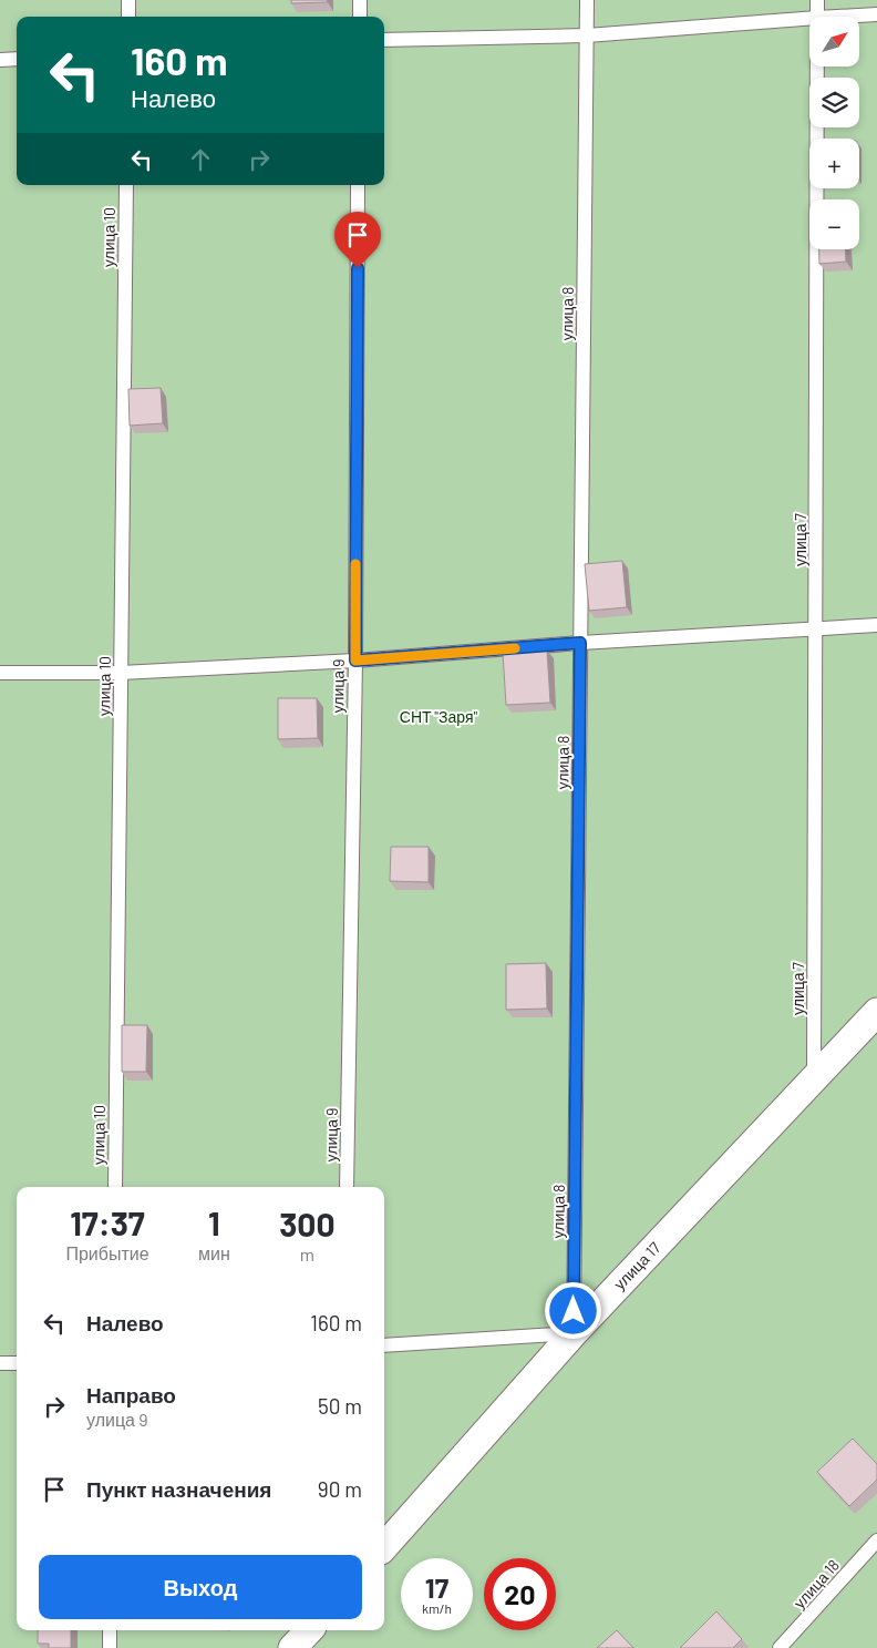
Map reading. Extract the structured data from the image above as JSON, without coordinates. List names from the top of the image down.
{
  "streets": {
    "street": ["улица 17"],
    "lane": [
      "улица 10",
      "улица 8",
      "улица 7",
      "улица 9",
      "улица 18"
    ]
  },
  "crossings": [
    ["улица 8", "улица 17"],
    ["улица 7", "улица 17"]
  ],
  "parks": ["СНТ \"Заря\""],
  "north": "top right",
  "page": {
    "map_buttons": ["+", "−"],
    "turn": ["160 m", "Налево"],
    "eta": [
      "17:37",
      "Прибытие",
      "1",
      "мин",
      "300",
      "m"
    ],
    "list": [
      {
        "name": "Налево",
        "value": "160 m"
      },
      {
        "name": "Направо",
        "note": "улица 9",
        "value": "50 m"
      },
      {
        "name": "Пункт назначения",
        "value": "90 m"
      }
    ],
    "buttons": "Выход",
    "speed": "17 km/h",
    "limit": "20"
  }
}
